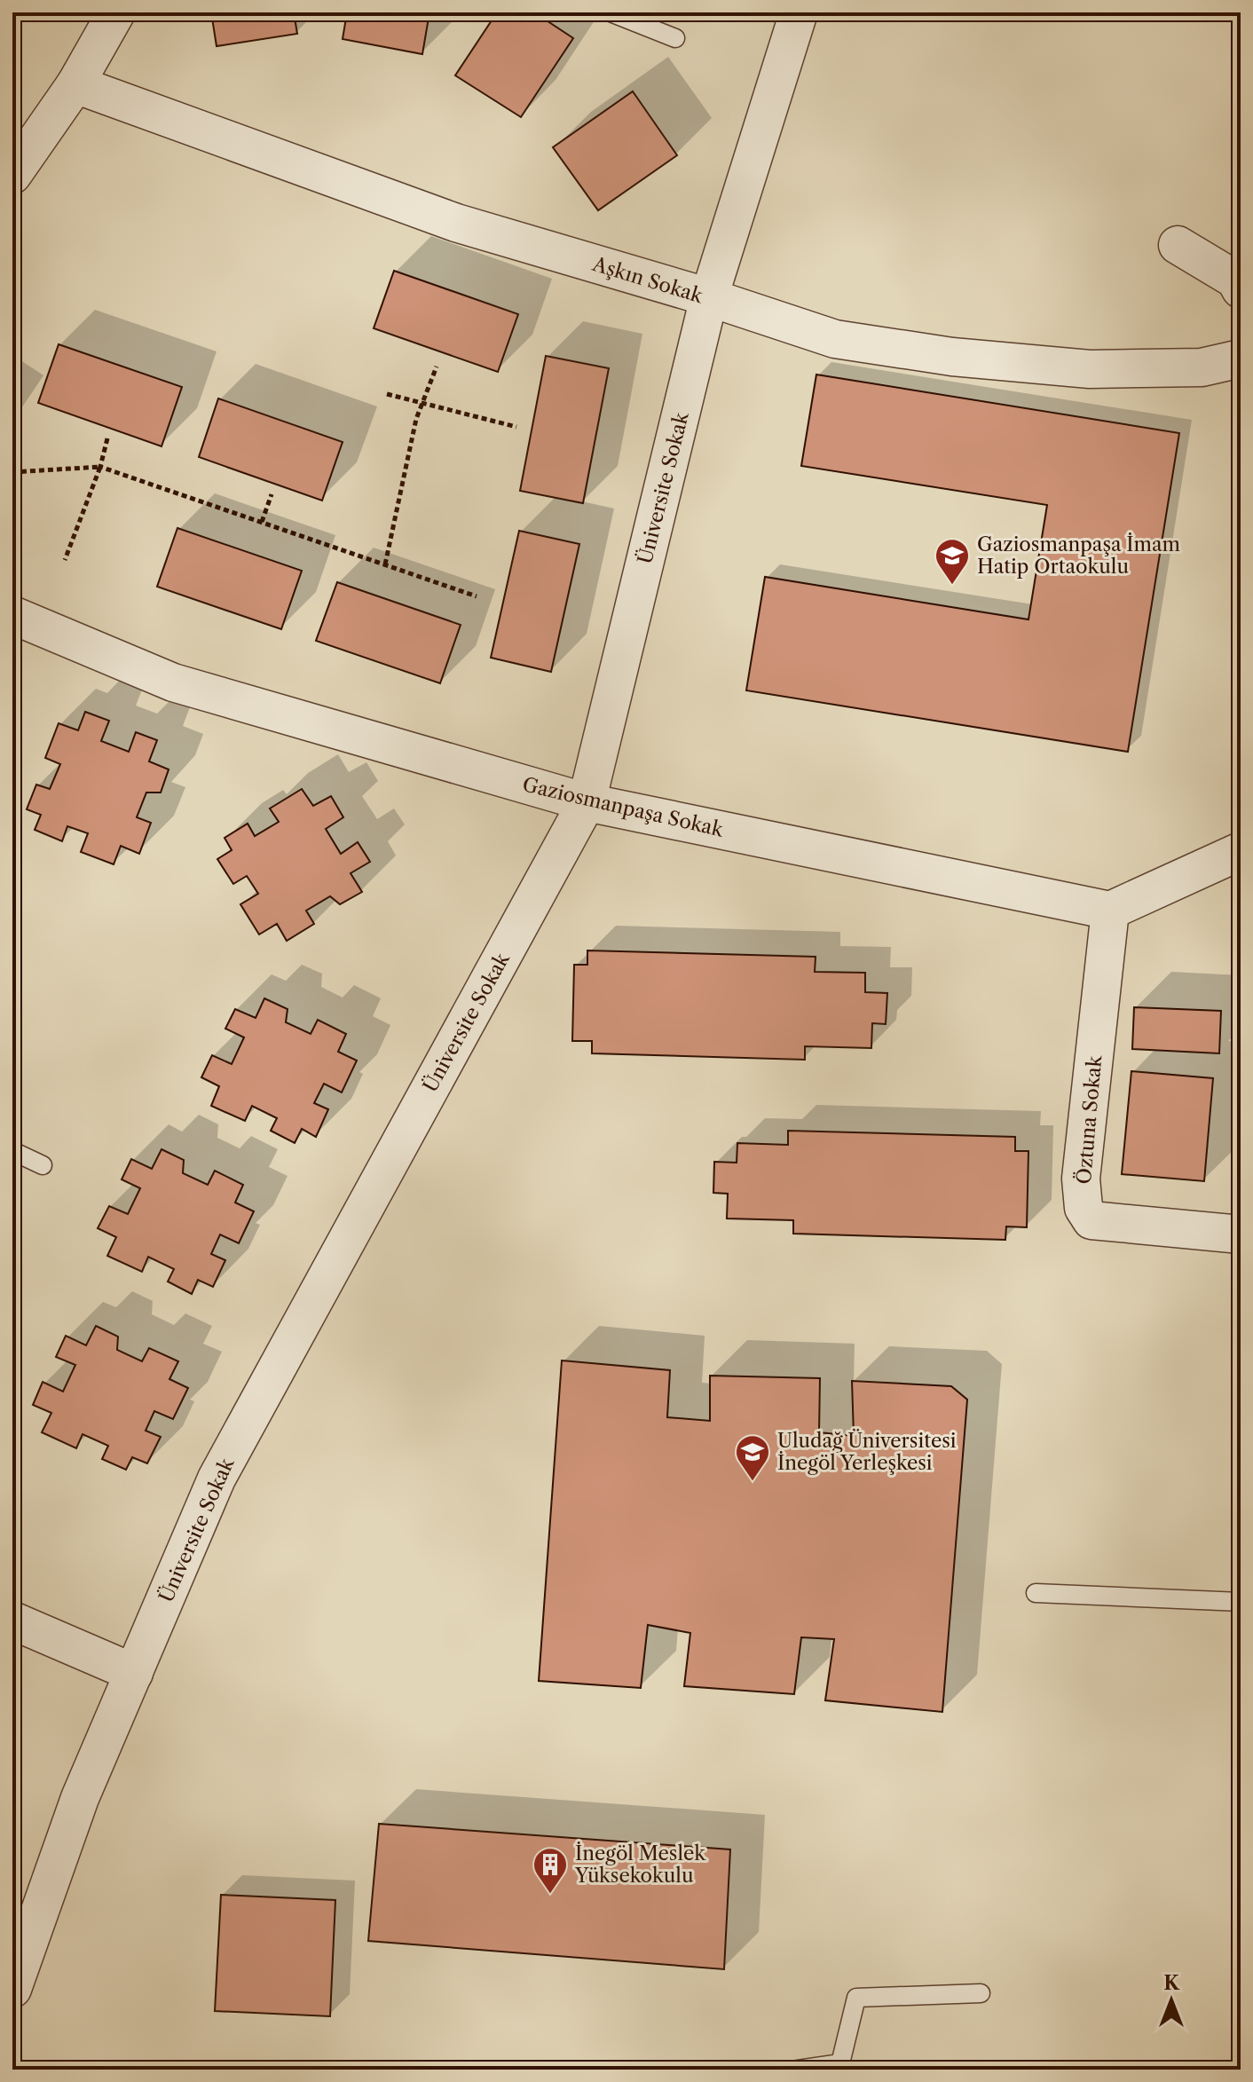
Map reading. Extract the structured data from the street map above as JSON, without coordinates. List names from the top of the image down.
{
  "streets": {
    "street": [
      "Aşkın Sokak",
      "Üniversite Sokak",
      "Gaziosmanpaşa Sokak",
      "Öztuna Sokak"
    ]
  },
  "crossings": [
    ["Aşkın Sokak", "Üniversite Sokak"],
    ["Üniversite Sokak", "Gaziosmanpaşa Sokak"],
    ["Gaziosmanpaşa Sokak", "Öztuna Sokak"]
  ],
  "places": {
    "school or university": ["Gaziosmanpaşa İmam Hatip Ortaokulu", "Uludağ Üniversitesi İnegöl Yerleşkesi"],
    "building": ["İnegöl Meslek Yüksekokulu"]
  },
  "north": "top"
}
